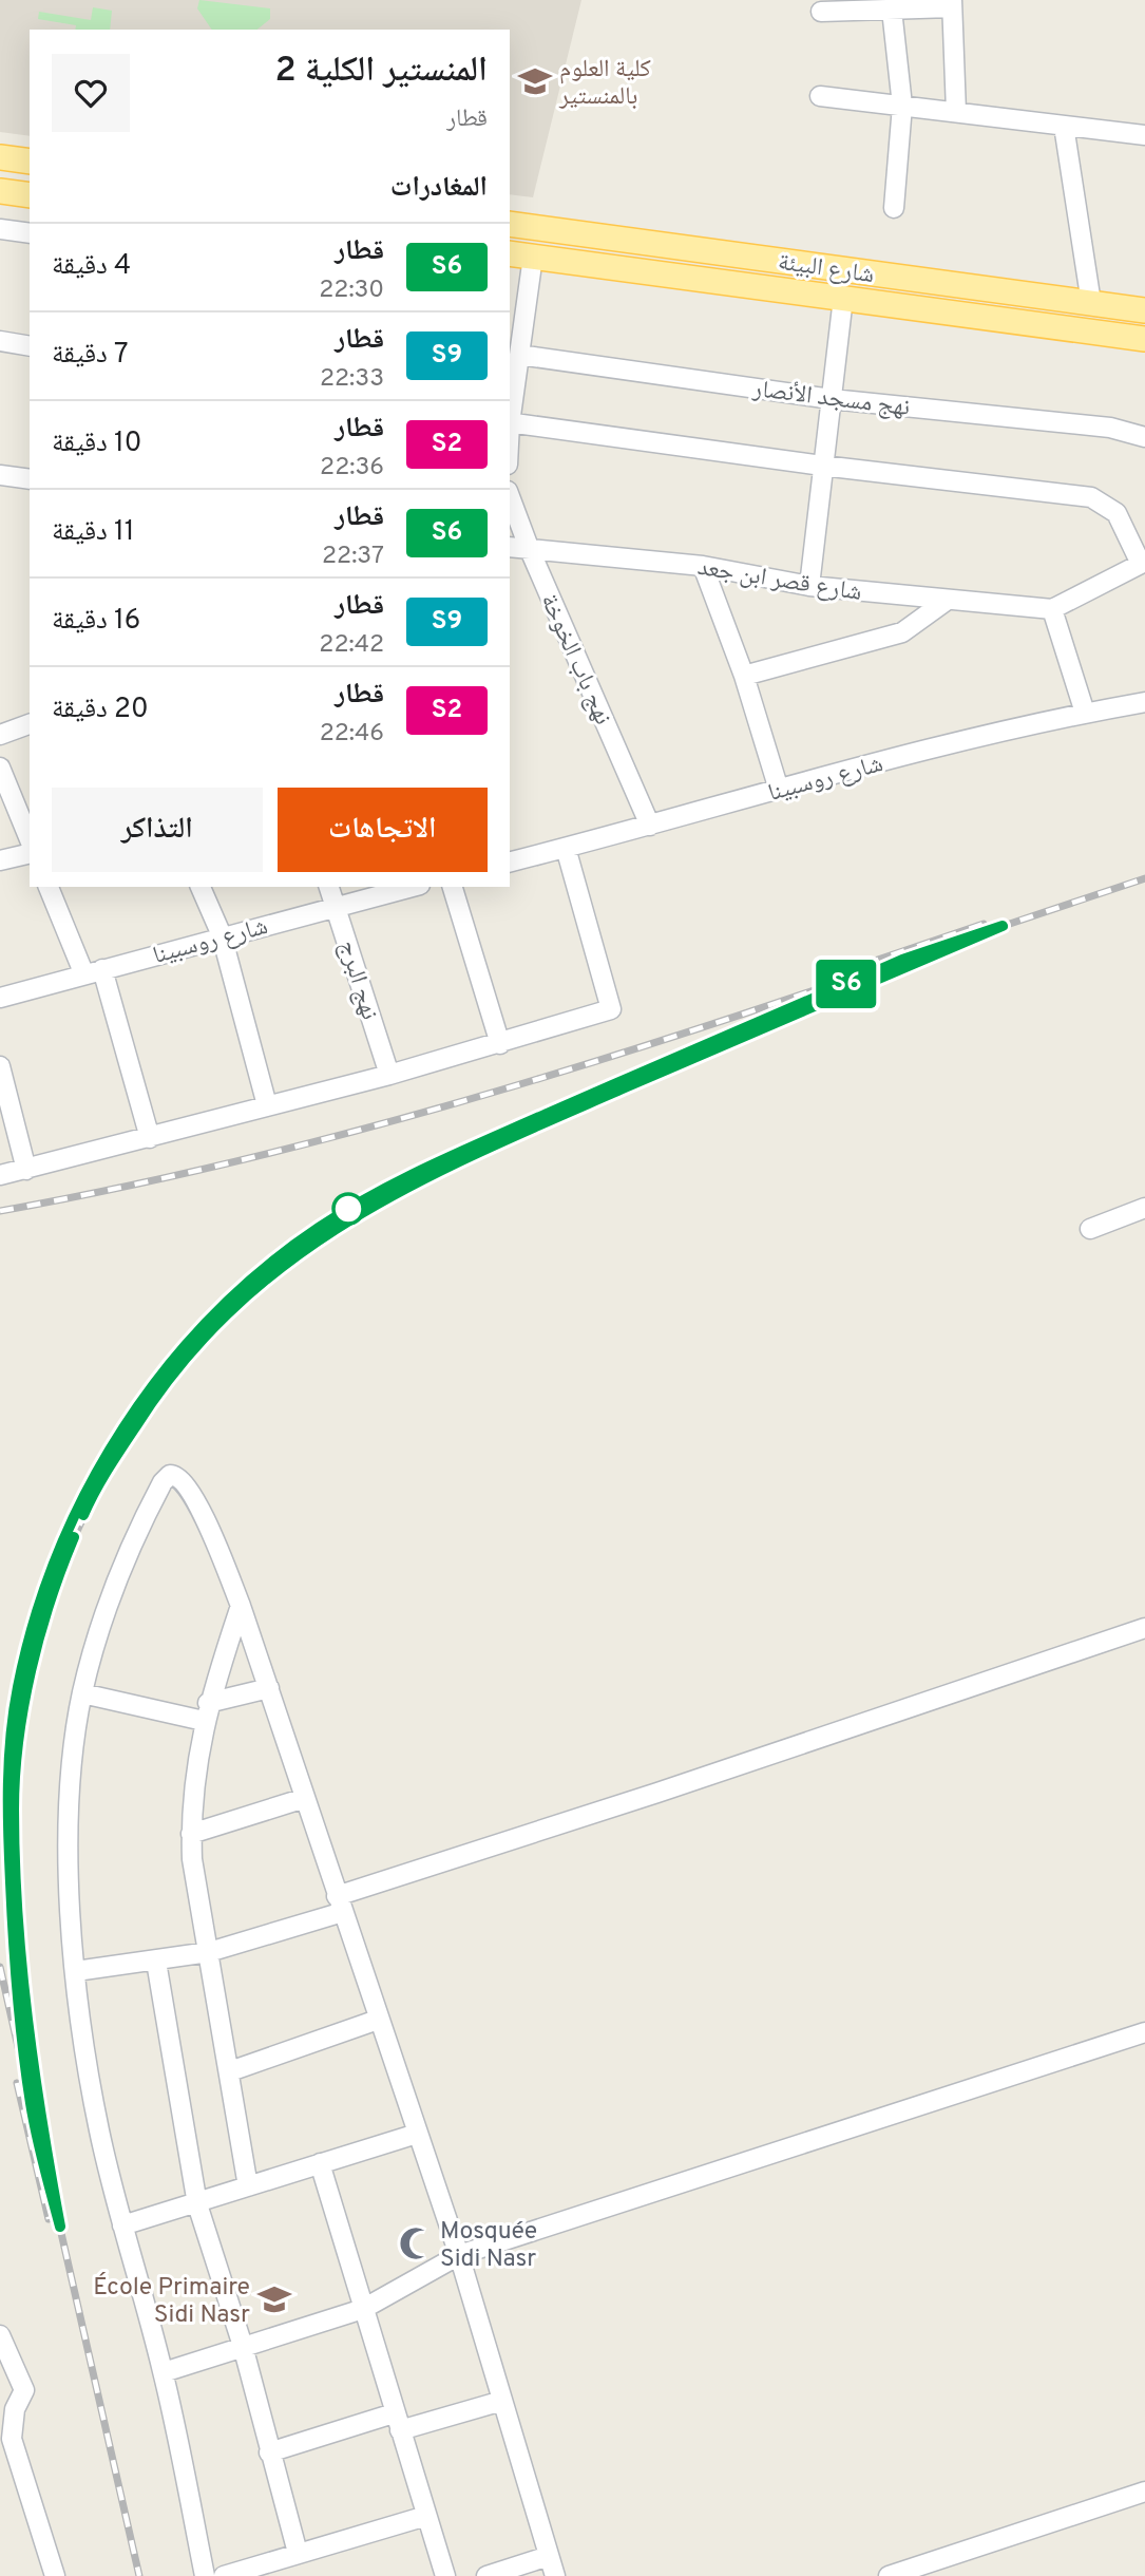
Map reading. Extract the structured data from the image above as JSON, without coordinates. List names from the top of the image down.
{
  "streets": {
    "main road": ["شارع البيئة"],
    "street": [
      "نهج مسجد الأنصار",
      "شارع قصر ابن جعد",
      "نهج باب الخوخة",
      "شارع روسبينا",
      "نهج البرج"
    ]
  },
  "crossings": [
    ["شارع قصر ابن جعد", "نهج باب الخوخة"],
    ["نهج باب الخوخة", "شارع روسبينا"],
    ["شارع روسبينا", "نهج البرج"]
  ],
  "places": {
    "school or university": ["كلية العلوم بالمنستير", "École Primaire Sidi Nasr"],
    "mosque": ["Mosquée Sidi Nasr"]
  },
  "page": {
    "on_map": "S6",
    "heading": [
      ["المنستير الكلية 2", "قطار"],
      "المغادرات"
    ],
    "list": [
      {
        "mark": "S6",
        "name": "قطار",
        "note": "22:30",
        "value": "4 دقيقة"
      },
      {
        "mark": "S9",
        "name": "قطار",
        "note": "22:33",
        "value": "7 دقيقة"
      },
      {
        "mark": "S2",
        "name": "قطار",
        "note": "22:36",
        "value": "10 دقيقة"
      },
      {
        "mark": "S6",
        "name": "قطار",
        "note": "22:37",
        "value": "11 دقيقة"
      },
      {
        "mark": "S9",
        "name": "قطار",
        "note": "22:42",
        "value": "16 دقيقة"
      },
      {
        "mark": "S2",
        "name": "قطار",
        "note": "22:46",
        "value": "20 دقيقة"
      }
    ],
    "buttons": ["الاتجاهات", "التذاكر"]
  }
}
